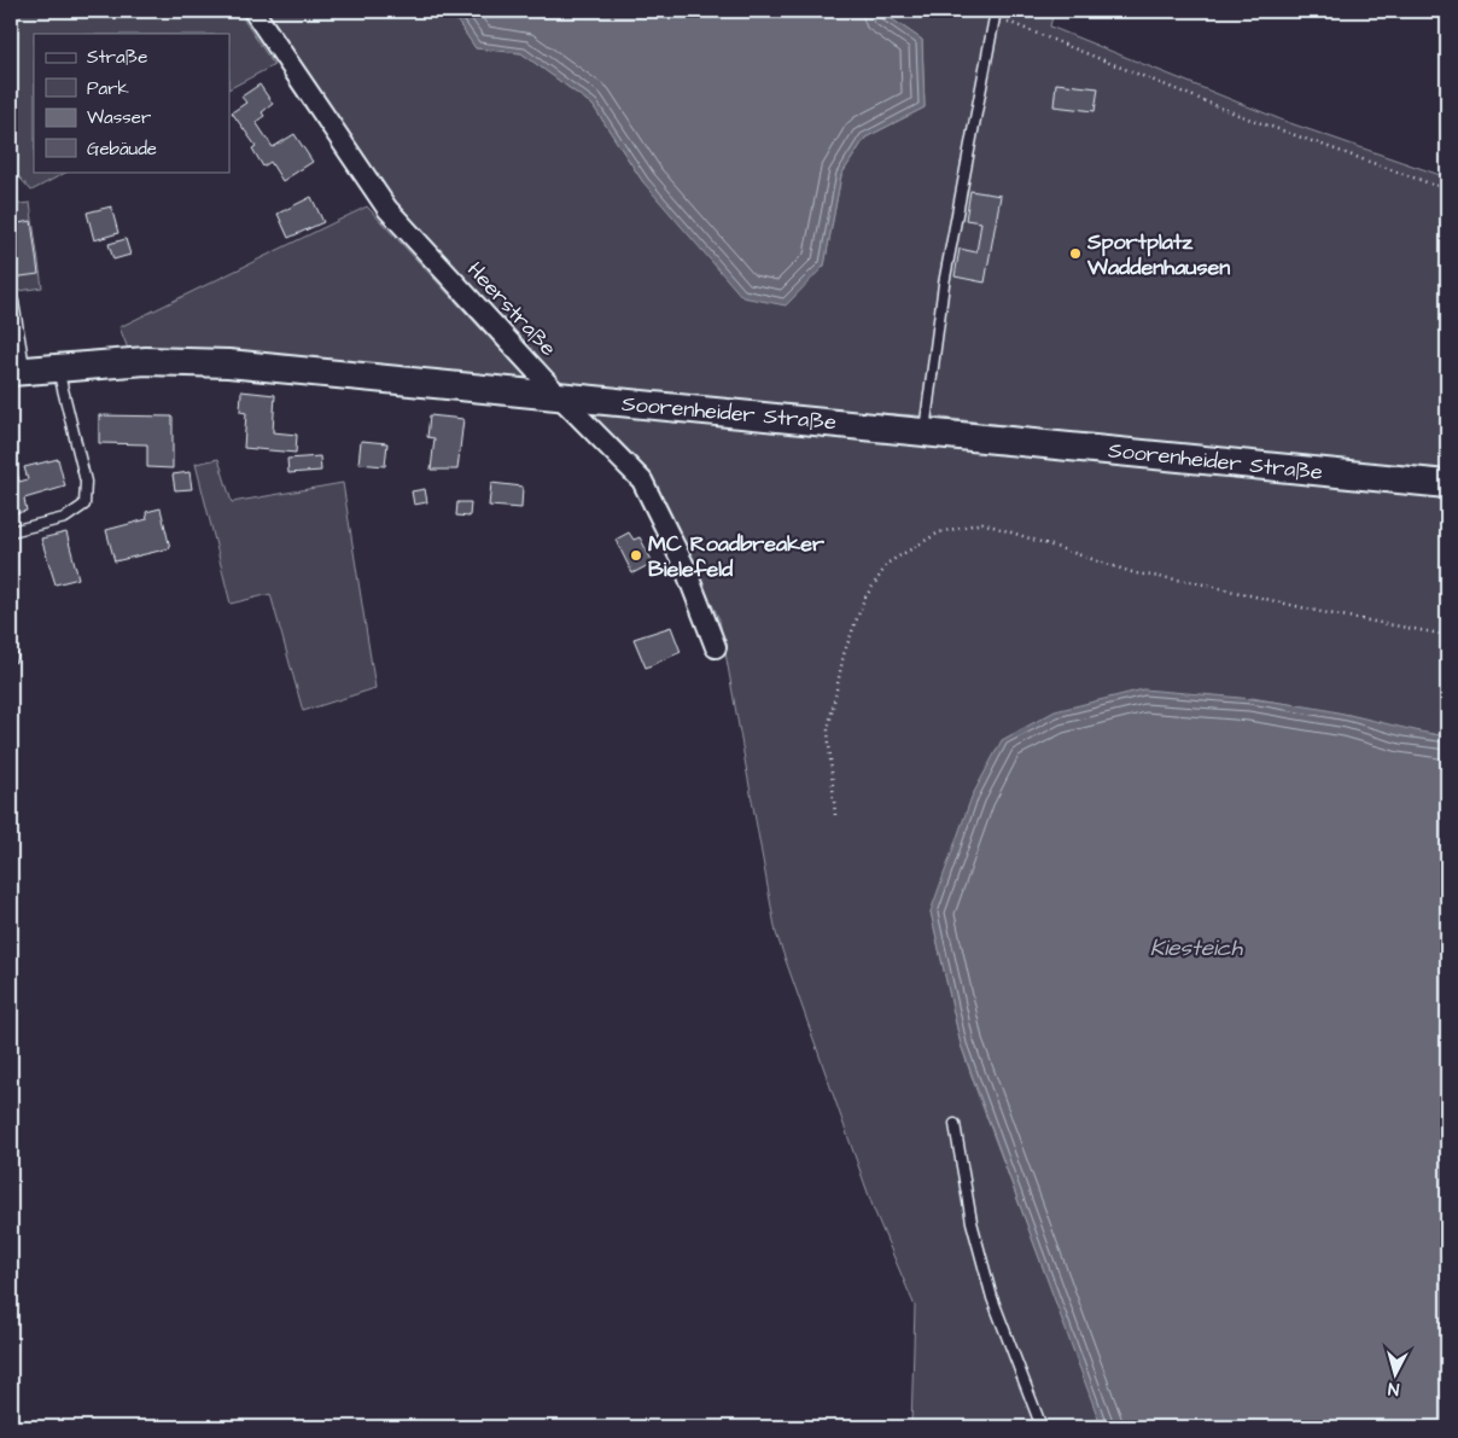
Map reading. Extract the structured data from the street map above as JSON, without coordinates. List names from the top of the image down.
{
  "streets": {
    "main road": ["Soorenheider Straße"],
    "street": ["Heerstraße"]
  },
  "crossings": [
    ["Heerstraße", "Soorenheider Straße"]
  ],
  "water": ["Kiesteich"],
  "places": ["Sportplatz Waddenhausen", "MC Roadbreaker Bielefeld"],
  "legend": [
    "Straße",
    "Park",
    "Wasser",
    "Gebäude"
  ],
  "north": "bottom"
}
